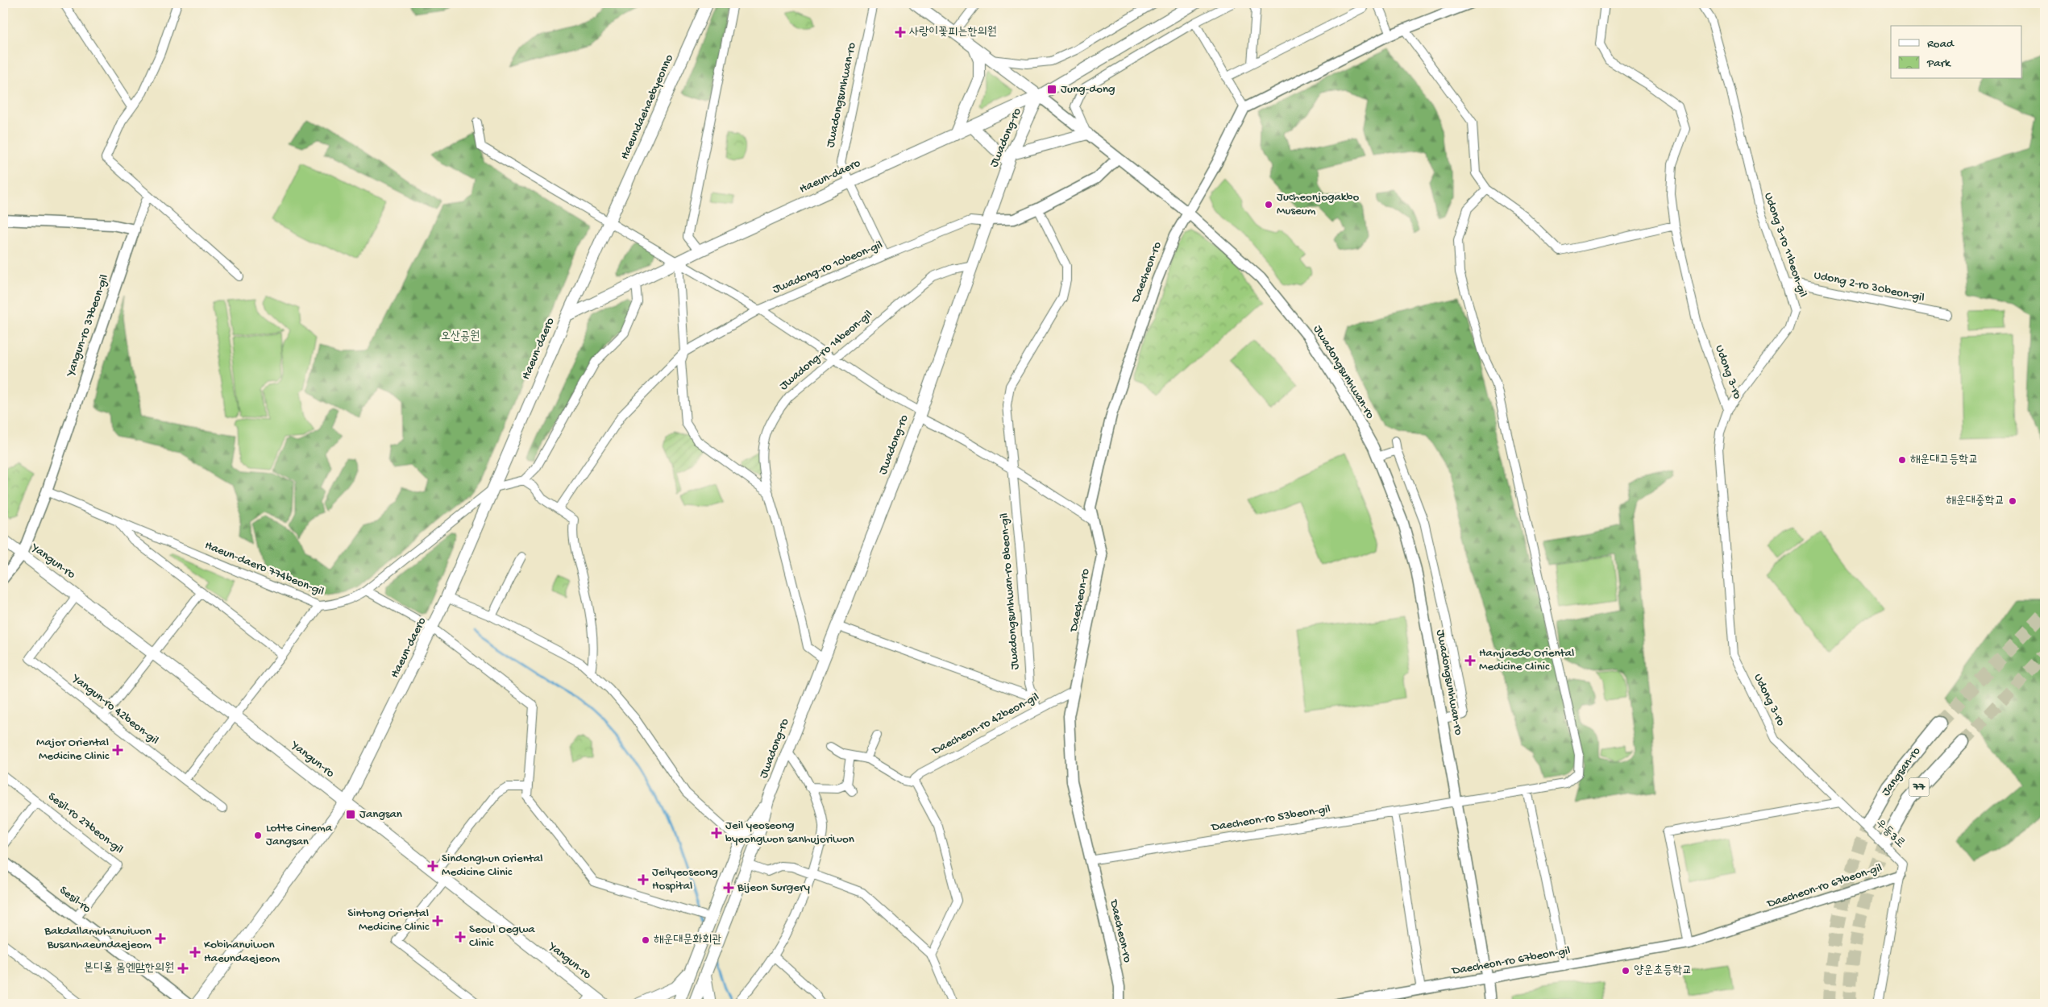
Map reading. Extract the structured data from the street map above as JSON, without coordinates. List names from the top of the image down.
{
  "streets": {
    "highway": ["Jangsan-ro", "77"],
    "main road": [
      "Jwadongsunhwan-ro",
      "Haeundaehaebyeonno",
      "Jwadong-ro",
      "Haeun-daero",
      "Yangun-ro"
    ],
    "street": [
      "Udong 3-ro 11beon-gil",
      "Jwadong-ro 10beon-gil",
      "Daecheon-ro",
      "Udong 2-ro 30beon-gil",
      "Yangun-ro 37beon-gil",
      "Jwadong-ro 14beon-gil",
      "Udong 3-ro",
      "Haeun-daero 774beon-gil",
      "Jwadongsunhwan-ro 8beon-gil",
      "Yangun-ro 42beon-gil",
      "Daecheon-ro 42beon-gil",
      "Daecheon-ro 53beon-gil",
      "Sesil-ro 27beon-gil",
      "우동3로",
      "Daecheon-ro 67beon-gil",
      "Sesil-ro"
    ]
  },
  "crossings": [
    ["Jwadongsunhwan-ro", "Jwadong-ro"],
    ["Jwadongsunhwan-ro", "Haeun-daero"],
    ["Jwadongsunhwan-ro", "Jwadong-ro 10beon-gil"],
    ["Jwadongsunhwan-ro", "Daecheon-ro"],
    ["Jwadongsunhwan-ro", "Daecheon-ro 53beon-gil"],
    ["Jwadongsunhwan-ro", "Daecheon-ro 67beon-gil"],
    ["Haeundaehaebyeonno", "Haeun-daero"],
    ["Jwadong-ro", "Haeun-daero"],
    ["Jwadong-ro", "Jwadong-ro 10beon-gil"],
    ["Jwadong-ro", "Jwadong-ro 14beon-gil"],
    ["Haeun-daero", "Yangun-ro"],
    ["Haeun-daero", "Haeun-daero 774beon-gil"],
    ["Udong 3-ro 11beon-gil", "Udong 2-ro 30beon-gil"],
    ["Udong 3-ro 11beon-gil", "Udong 3-ro"],
    ["Daecheon-ro", "Daecheon-ro 42beon-gil"],
    ["Daecheon-ro", "Daecheon-ro 53beon-gil"],
    ["Yangun-ro 37beon-gil", "Yangun-ro"],
    ["Yangun-ro 37beon-gil", "Haeun-daero 774beon-gil"],
    ["Udong 3-ro", "우동3로"],
    ["Yangun-ro", "Yangun-ro 42beon-gil"],
    ["Jwadongsunhwan-ro 8beon-gil", "Daecheon-ro 42beon-gil"],
    ["Sesil-ro 27beon-gil", "Sesil-ro"],
    ["우동3로", "Daecheon-ro 67beon-gil"]
  ],
  "parks": ["오산공원"],
  "places": {
    "health": [
      "사랑이꽃피는한의원",
      "Hamjaedo Oriental Medicine Clinic",
      "Major Oriental Medicine Clinic",
      "Jeil yeoseong byeongwon sanhujoriwon",
      "Sindonghun Oriental Medicine Clinic",
      "Jeilyeoseong Hospital",
      "Bijeon Surgery",
      "Sintong Oriental Medicine Clinic",
      "Seoul Oegwa Clinic",
      "Bakdallamuhanuiwon Busanhaeundaejeom",
      "Kobihanuiwon Haeundaejeom",
      "본디올 몸엔맘한의원"
    ],
    "transit": ["Jung-dong", "Jangsan"],
    "other": [
      "Jucheonjogakbo Museum",
      "해운대고등학교",
      "해운대중학교",
      "Lotte Cinema Jangsan",
      "해운대문화회관",
      "양운초등학교"
    ]
  },
  "legend": ["Road", "Park"]
}
